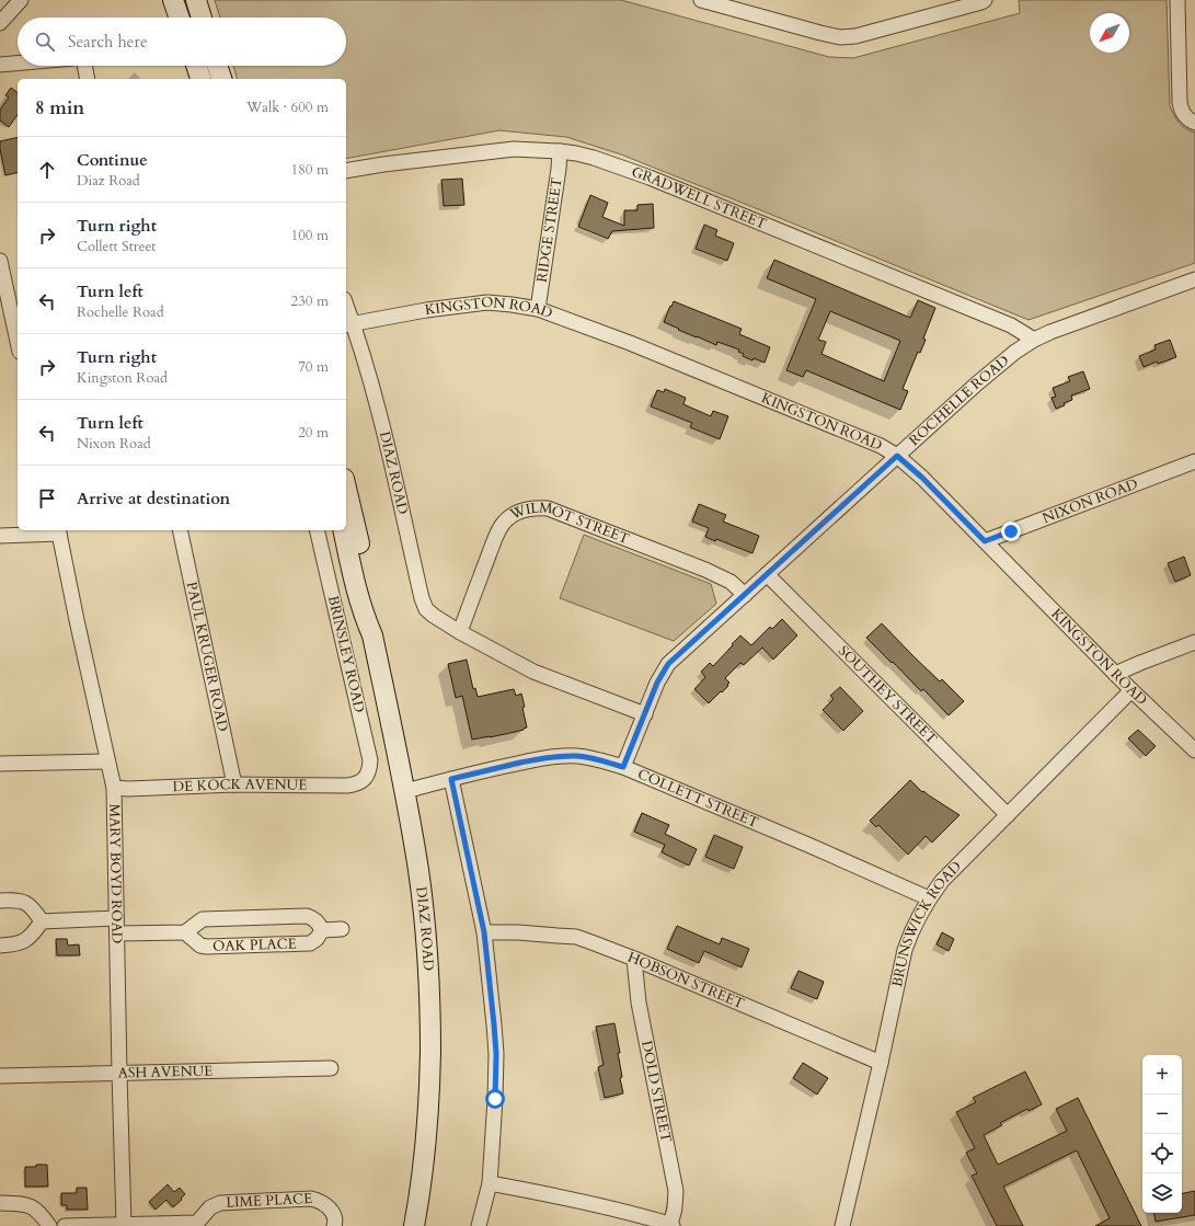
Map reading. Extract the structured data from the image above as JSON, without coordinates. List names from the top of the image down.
{
  "streets": {
    "street": [
      "GRADWELL STREET",
      "RIDGE STREET",
      "KINGSTON ROAD",
      "ROCHELLE ROAD",
      "DIAZ ROAD",
      "NIXON ROAD",
      "WILMOT STREET",
      "BRINSLEY ROAD",
      "PAUL KRUGER ROAD",
      "SOUTHEY STREET",
      "DE KOCK AVENUE",
      "COLLETT STREET",
      "MARY BOYD ROAD",
      "BRUNSWICK ROAD",
      "OAK PLACE",
      "HOBSON STREET",
      "ASH AVENUE",
      "DOLD STREET",
      "LIME PLACE"
    ]
  },
  "crossings": [
    ["GRADWELL STREET", "RIDGE STREET"],
    ["GRADWELL STREET", "ROCHELLE ROAD"],
    ["RIDGE STREET", "KINGSTON ROAD"],
    ["KINGSTON ROAD", "ROCHELLE ROAD"],
    ["KINGSTON ROAD", "DIAZ ROAD"],
    ["KINGSTON ROAD", "NIXON ROAD"],
    ["KINGSTON ROAD", "BRUNSWICK ROAD"],
    ["ROCHELLE ROAD", "WILMOT STREET"],
    ["ROCHELLE ROAD", "SOUTHEY STREET"],
    ["ROCHELLE ROAD", "COLLETT STREET"],
    ["DIAZ ROAD", "WILMOT STREET"],
    ["DIAZ ROAD", "COLLETT STREET"],
    ["BRINSLEY ROAD", "DE KOCK AVENUE"],
    ["PAUL KRUGER ROAD", "DE KOCK AVENUE"],
    ["SOUTHEY STREET", "BRUNSWICK ROAD"],
    ["DE KOCK AVENUE", "MARY BOYD ROAD"],
    ["COLLETT STREET", "BRUNSWICK ROAD"],
    ["MARY BOYD ROAD", "ASH AVENUE"],
    ["MARY BOYD ROAD", "LIME PLACE"],
    ["BRUNSWICK ROAD", "HOBSON STREET"],
    ["HOBSON STREET", "DOLD STREET"]
  ],
  "north": "bottom left",
  "page": {
    "search": "Search here",
    "heading": ["8 min", "Walk · 600 m"],
    "list": [
      ["Continue", "Diaz Road", "180 m"],
      ["Turn right", "Collett Street", "100 m"],
      ["Turn left", "Rochelle Road", "230 m"],
      ["Turn right", "Kingston Road", "70 m"],
      ["Turn left", "Nixon Road", "20 m"],
      "Arrive at destination"
    ],
    "map_buttons": ["+", "−"]
  }
}
